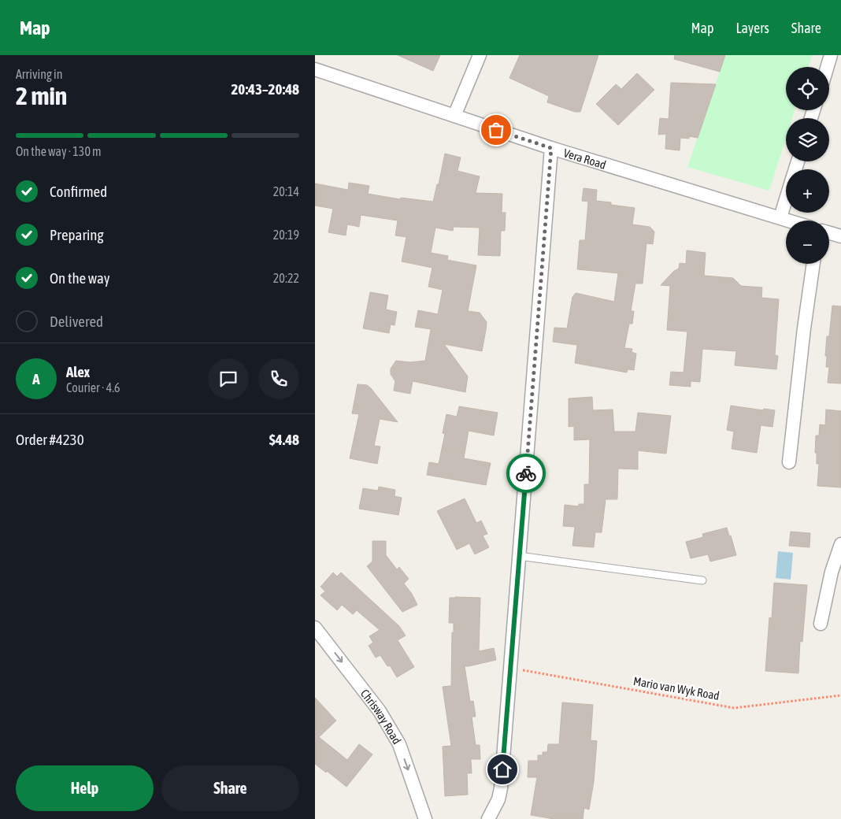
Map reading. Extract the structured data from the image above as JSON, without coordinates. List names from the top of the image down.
{
  "streets": {
    "street": ["Vera Road", "Chrisway Road"],
    "path": ["Mario van Wyk Road"]
  },
  "one_way": ["Chrisway Road"],
  "page": {
    "header": "Map",
    "nav": ["Map", "Layers", "Share"],
    "heading": ["2 min", "Arriving in", "20:43–20:48"],
    "panel": [
      "Alex",
      "Courier · 4.6",
      "Order #4230",
      "$4.48"
    ],
    "map_buttons": ["+", "−"],
    "bar": "On the way · 130 m",
    "list": [
      ["Confirmed", "20:14"],
      ["Preparing", "20:19"],
      ["On the way", "20:22"],
      "Delivered"
    ],
    "round": "A",
    "buttons": ["Help", "Share"]
  }
}
